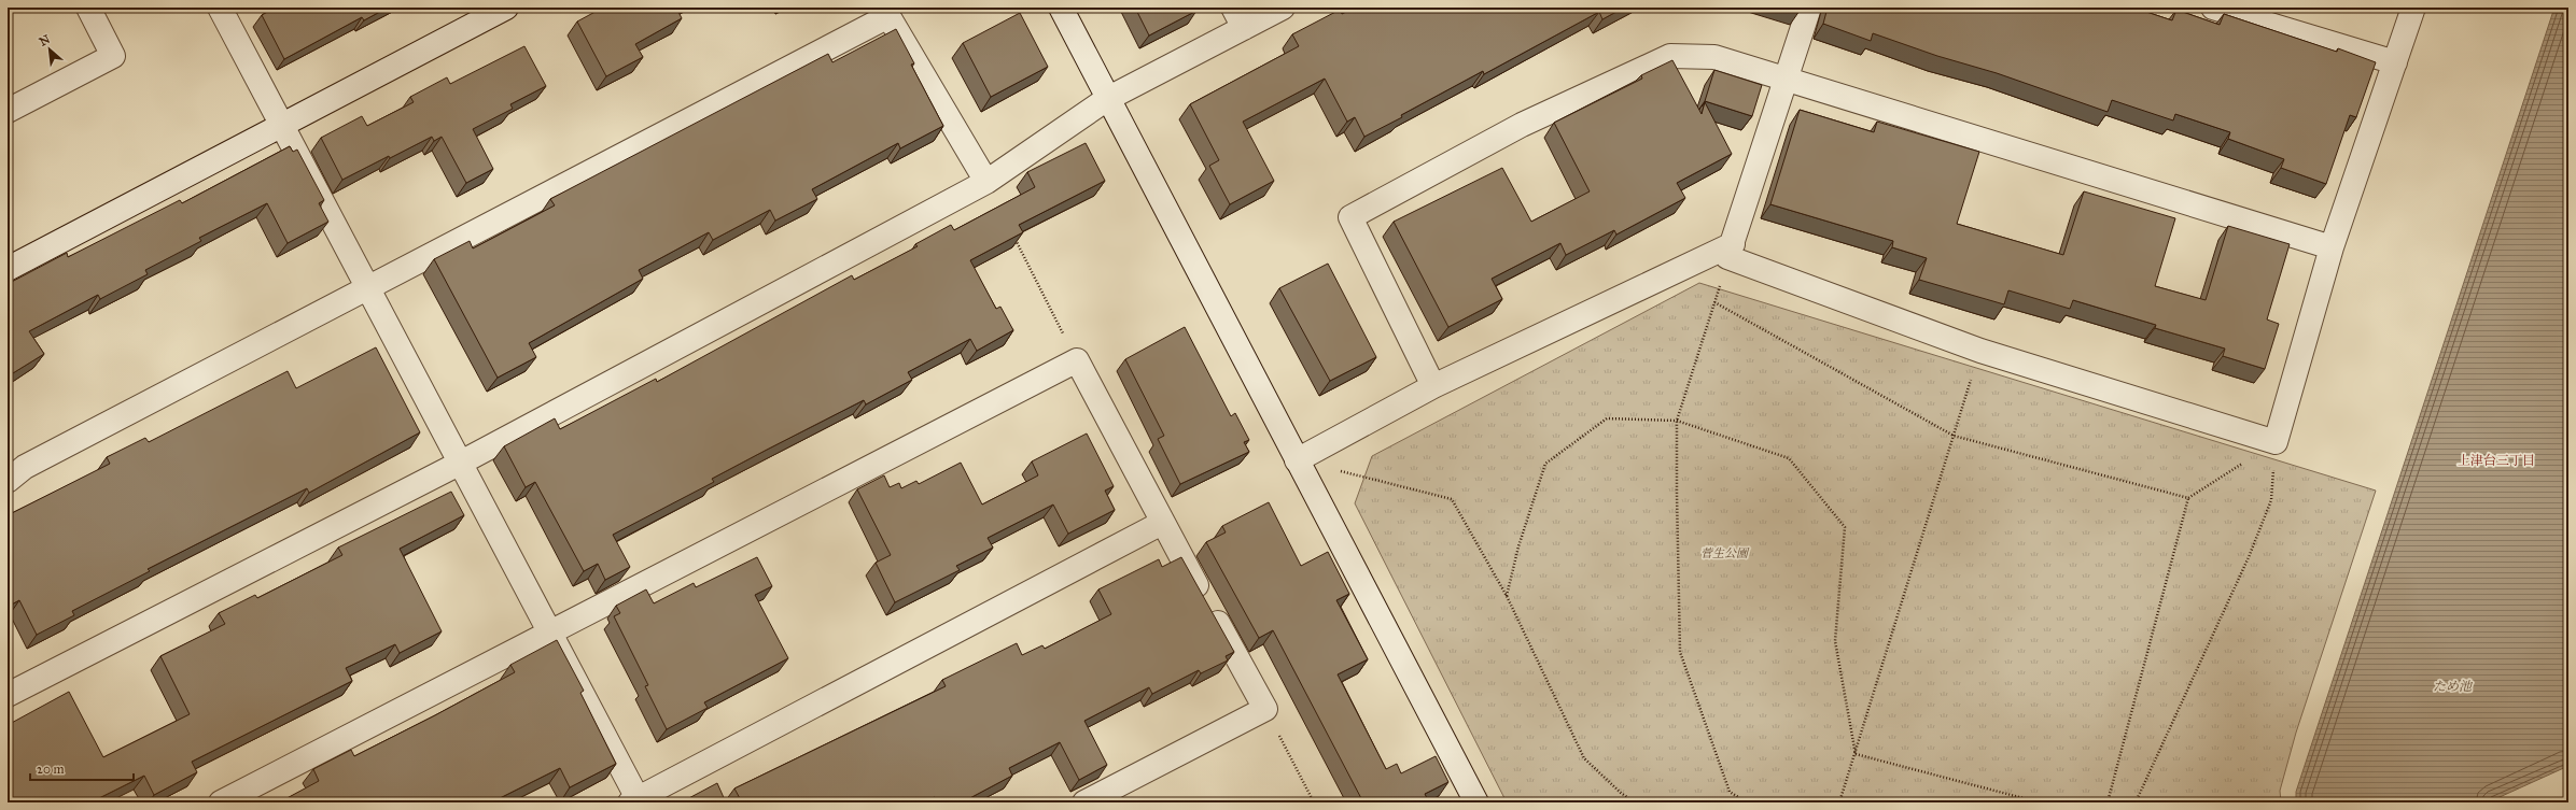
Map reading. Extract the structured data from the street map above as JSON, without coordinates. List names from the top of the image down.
{
  "districts": ["上津台三丁目"],
  "water": ["ため池"],
  "parks": ["菅生公園"],
  "scale_bar": "20 m",
  "north": "top left"
}
